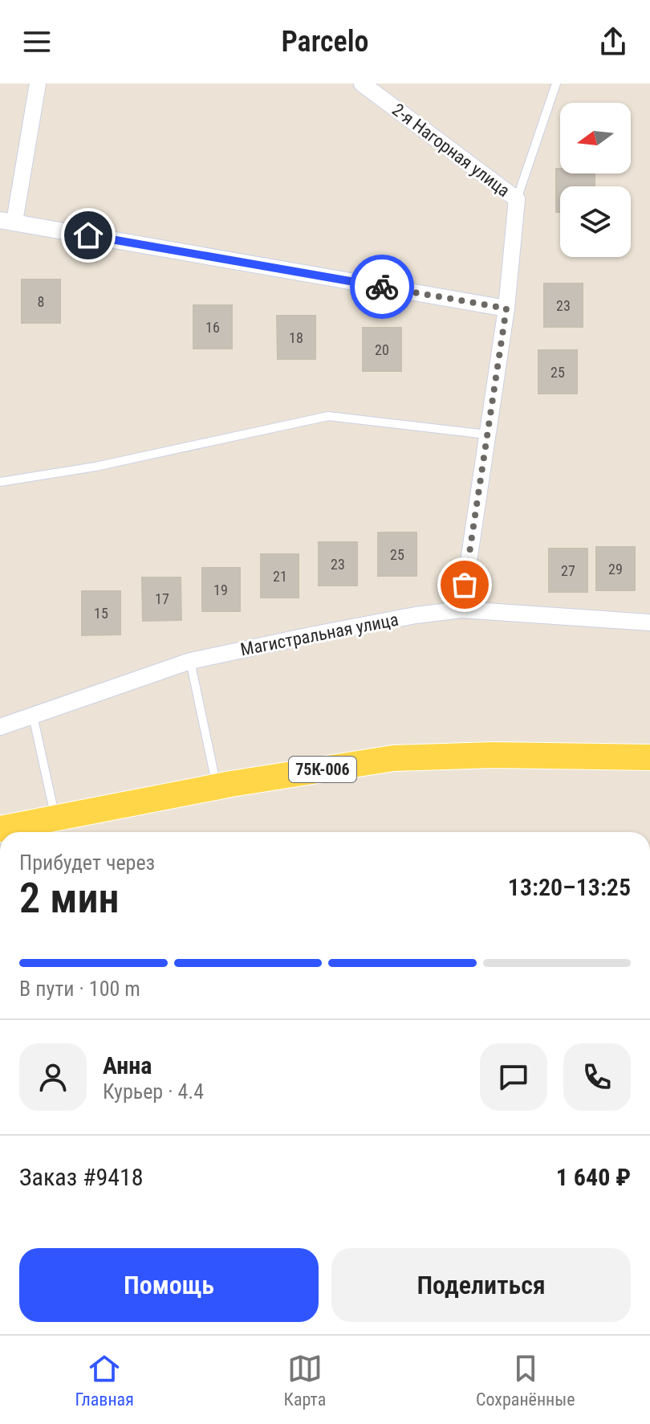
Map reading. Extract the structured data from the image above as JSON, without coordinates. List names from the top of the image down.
{
  "streets": {
    "main road": ["75К-006"],
    "street": ["2-я Нагорная улица", "Магистральная улица"]
  },
  "crossings": [
    ["2-я Нагорная улица", "Магистральная улица"]
  ],
  "house_numbers": [
    "8",
    "23",
    "16",
    "18",
    "20",
    "25",
    "25",
    "23",
    "29",
    "27",
    "21",
    "19",
    "17",
    "15"
  ],
  "north": "left",
  "page": {
    "header": "Parcelo",
    "heading": ["2 мин", "Прибудет через", "13:20–13:25"],
    "panel": [
      "Анна",
      "Курьер · 4.4",
      "Заказ #9418",
      "1 640 ₽"
    ],
    "bar": "В пути · 100 m",
    "buttons": ["Помощь", "Поделиться"],
    "tabs": ["Главная", "Карта", "Сохранённые"]
  }
}
